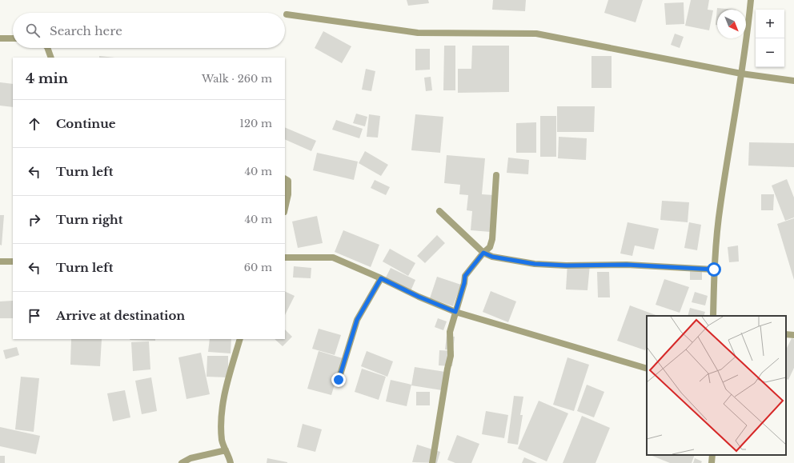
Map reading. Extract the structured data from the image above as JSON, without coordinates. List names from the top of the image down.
{
  "north": "bottom right",
  "page": {
    "map_buttons": ["+", "−"],
    "search": "Search here",
    "heading": ["4 min", "Walk · 260 m"],
    "list": [
      ["Continue", "120 m"],
      ["Turn left", "40 m"],
      ["Turn right", "40 m"],
      ["Turn left", "60 m"],
      "Arrive at destination"
    ]
  }
}
